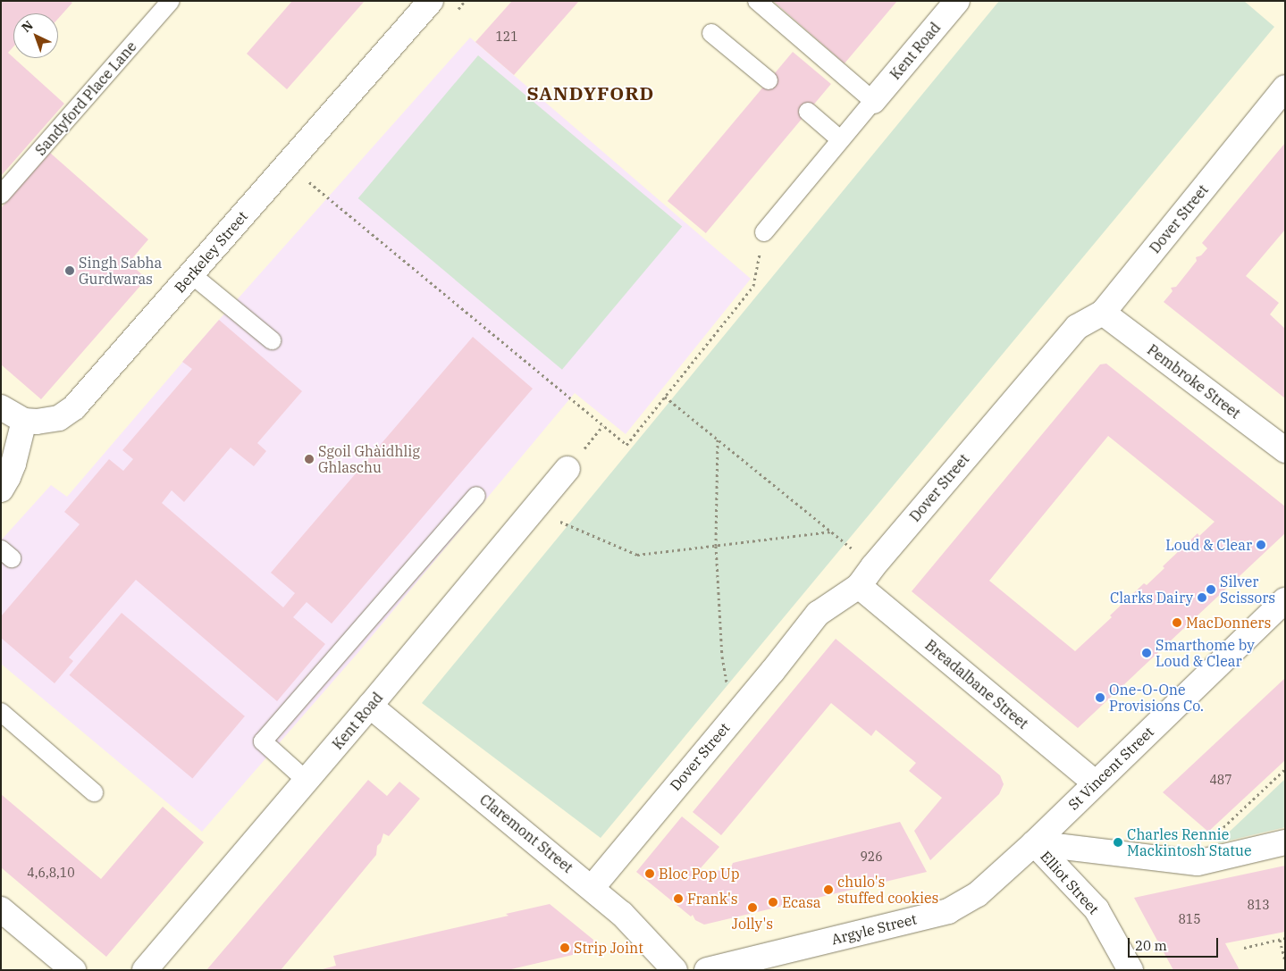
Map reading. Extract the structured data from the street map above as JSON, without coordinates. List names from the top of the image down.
{
  "streets": {
    "street": [
      "Kent Road",
      "Dover Street",
      "Berkeley Street",
      "Pembroke Street",
      "Breadalbane Street",
      "St Vincent Street",
      "Claremont Street",
      "Elliot Street",
      "Argyle Street"
    ],
    "lane": ["Sandyford Place Lane"]
  },
  "crossings": [
    ["Kent Road", "Claremont Street"],
    ["Dover Street", "Pembroke Street"],
    ["Dover Street", "Breadalbane Street"],
    ["Dover Street", "Claremont Street"],
    ["Breadalbane Street", "St Vincent Street"],
    ["St Vincent Street", "Elliot Street"],
    ["St Vincent Street", "Argyle Street"],
    ["Elliot Street", "Argyle Street"]
  ],
  "districts": ["SANDYFORD"],
  "places": [
    "Singh Sabha Gurdwaras",
    "Sgoil Ghàidhlig Ghlaschu",
    "Loud & Clear",
    "Silver Scissors",
    "Clarks Dairy",
    "MacDonners",
    "Smarthome by Loud & Clear",
    "One-O-One Provisions Co.",
    "Charles Rennie Mackintosh Statue",
    "Bloc Pop Up",
    "chulo's stuffed cookies",
    "Frank's",
    "Ecasa",
    "Jolly's",
    "Strip Joint"
  ],
  "house_numbers": [
    "121",
    "487",
    "926",
    "4,6,8,10",
    "813",
    "815"
  ],
  "scale_bar": "20 m",
  "north": "top left"
}
